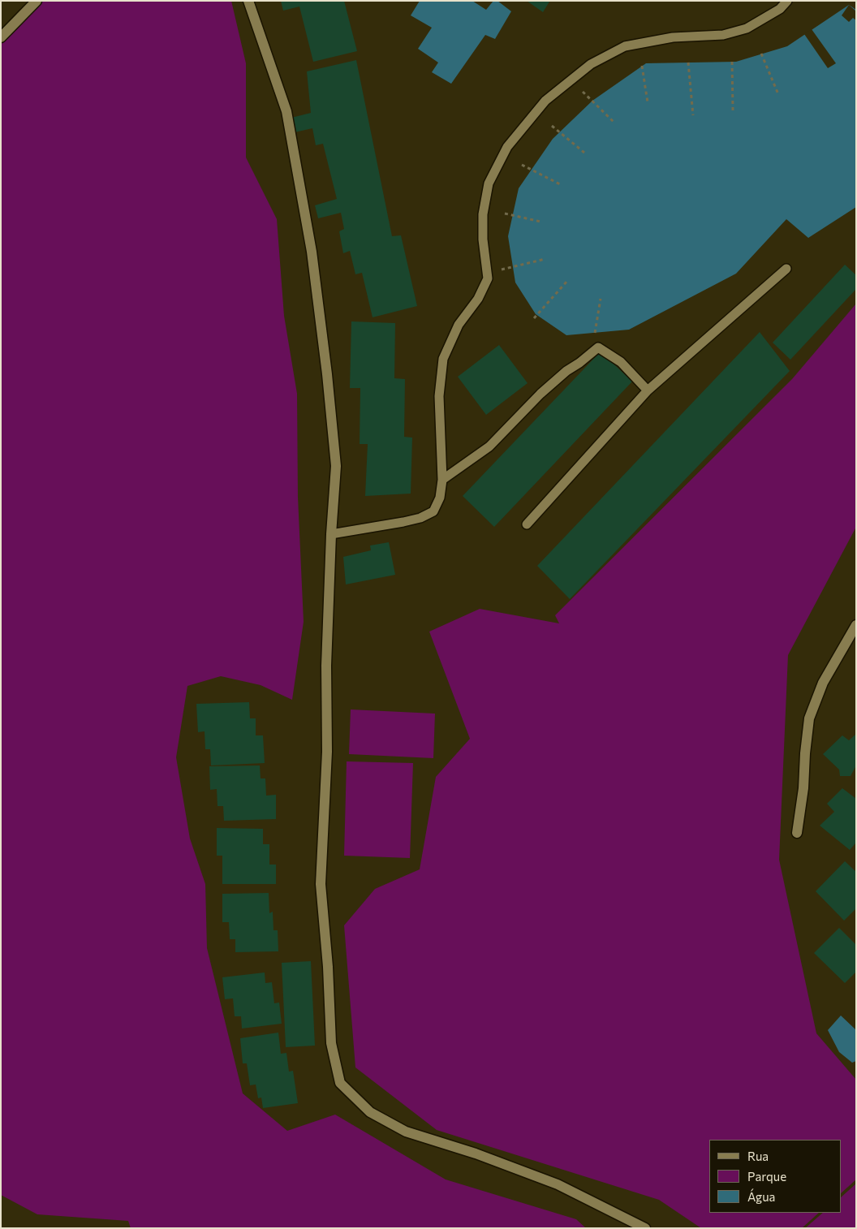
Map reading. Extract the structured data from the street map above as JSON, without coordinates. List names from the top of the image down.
{
  "legend": ["Rua", "Parque", "Água"]
}
